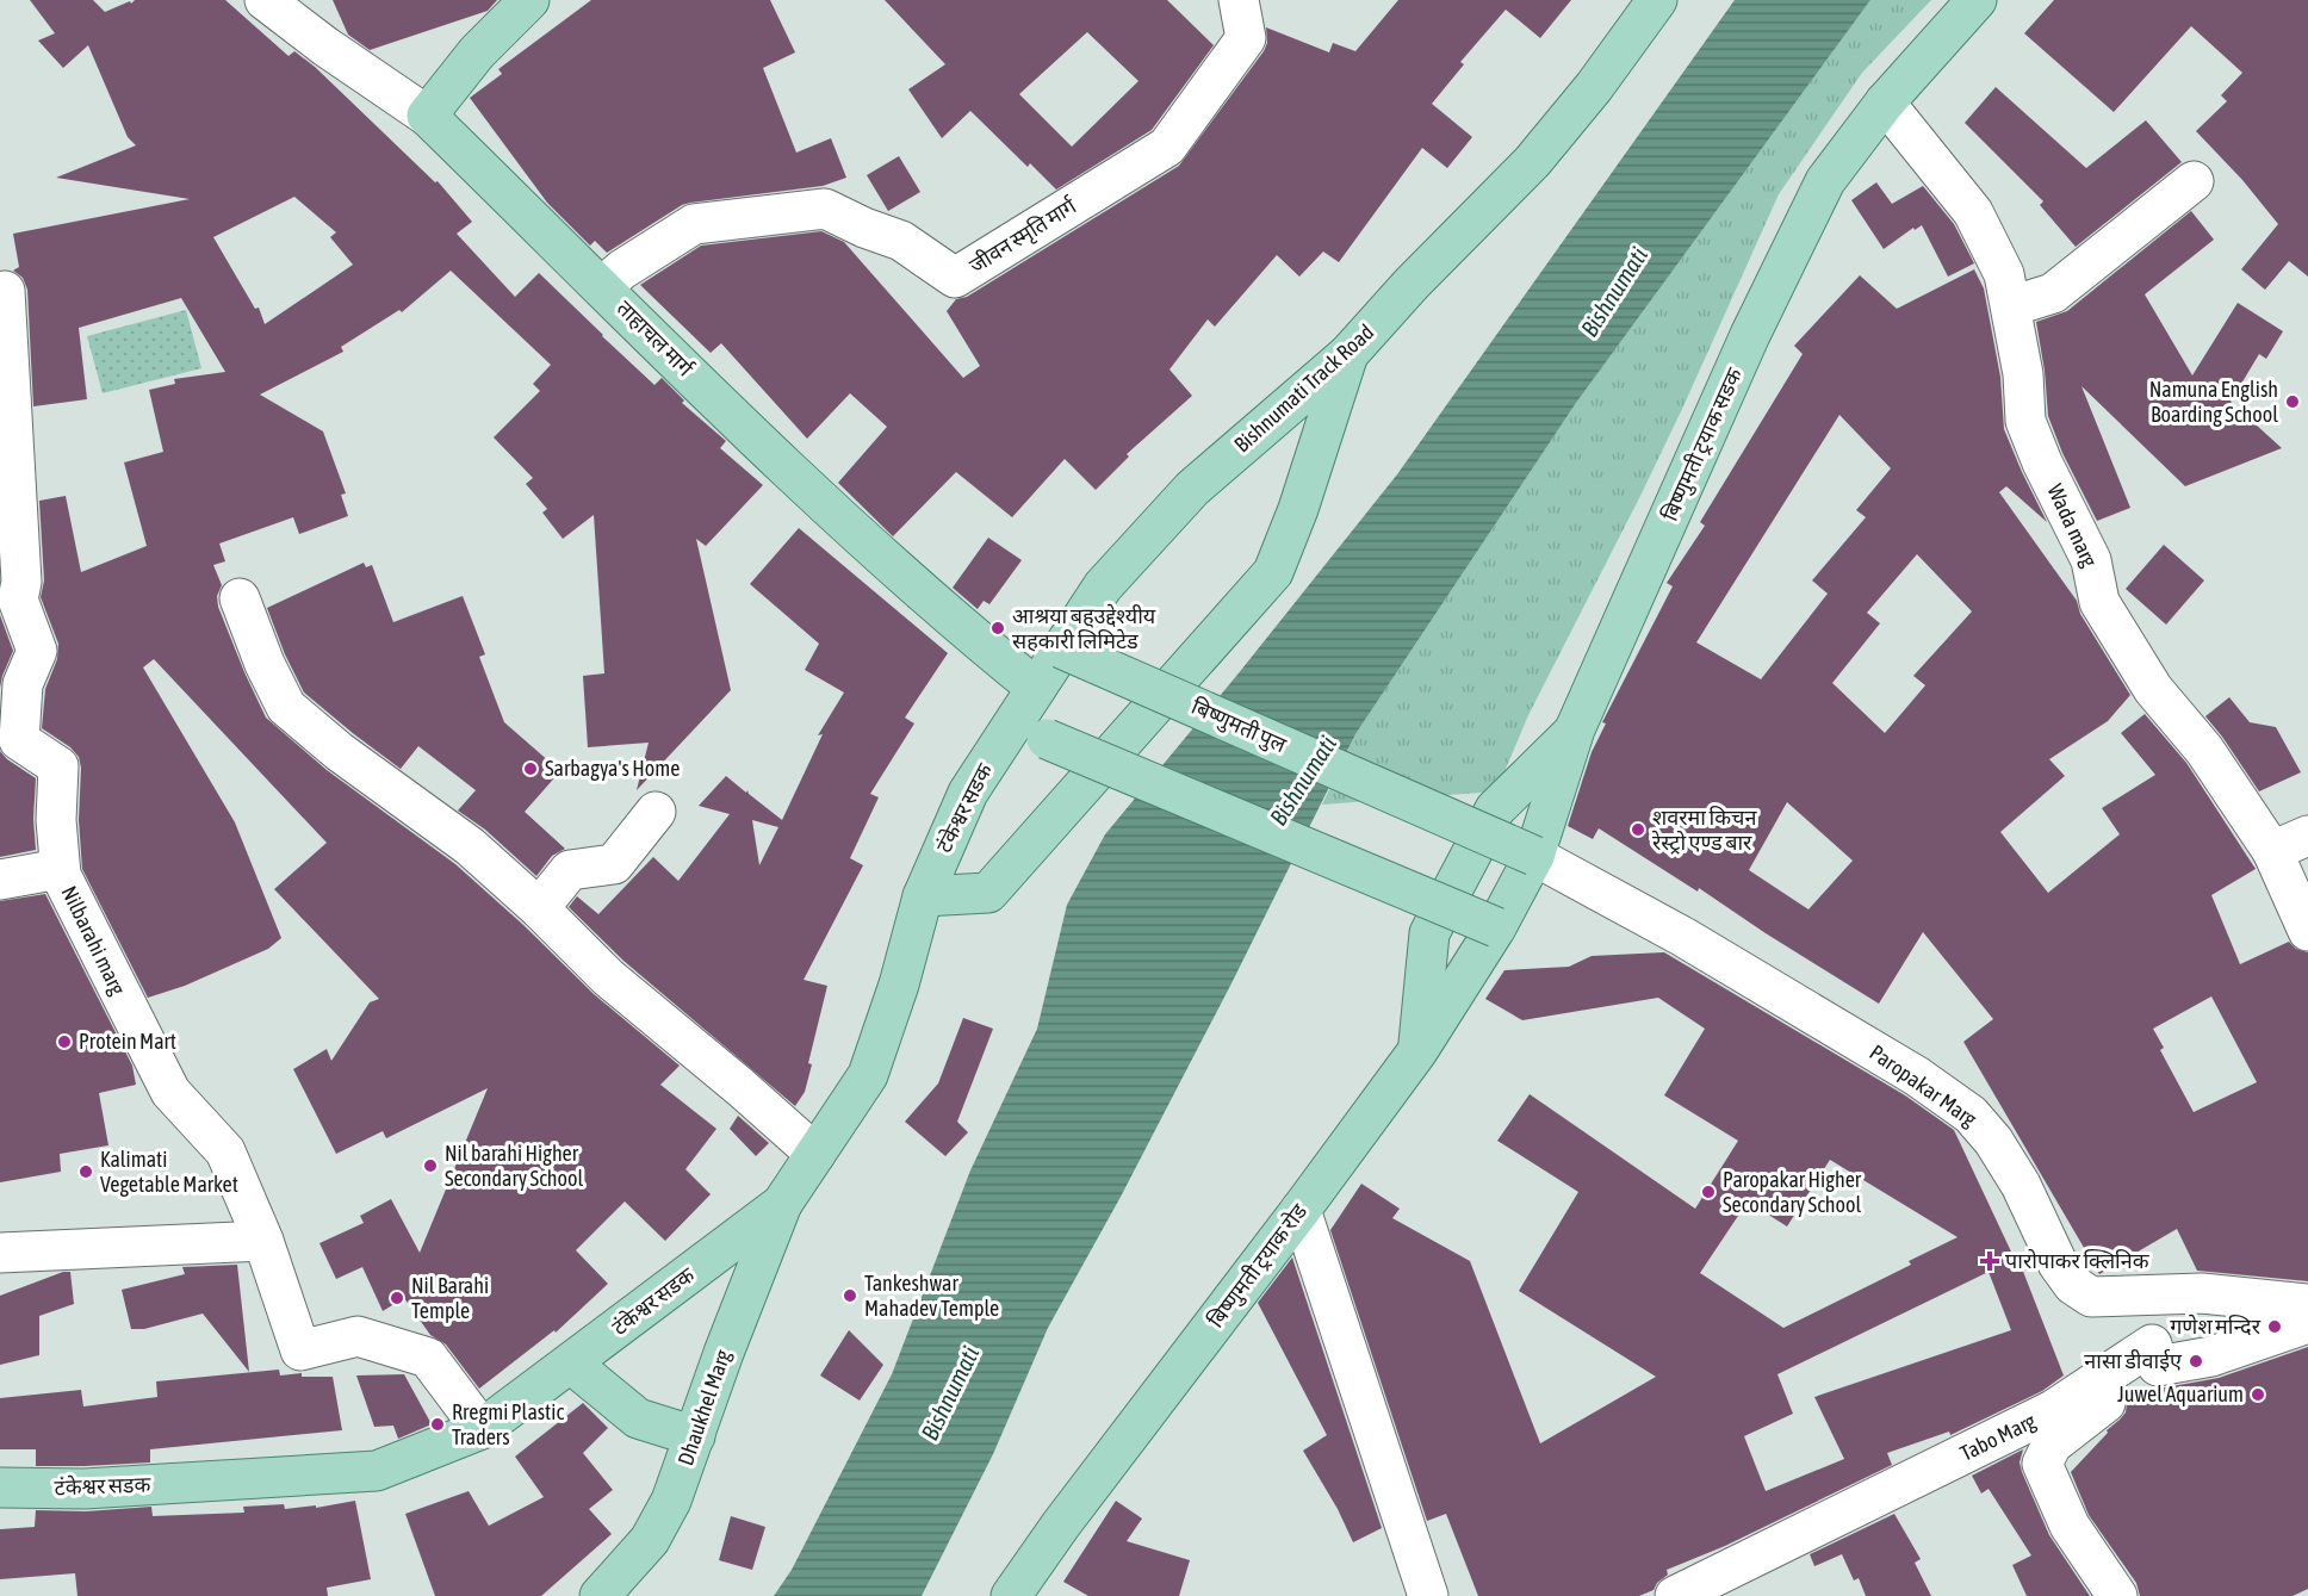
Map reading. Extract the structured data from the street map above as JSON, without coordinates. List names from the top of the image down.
{
  "streets": {
    "main road": [
      "ताहाचल मार्ग",
      "Bishnumati Track Road",
      "बिष्णुमती ट्रयाक सडक",
      "बिष्णुमती पुल",
      "टंकेश्वर सडक",
      "बिष्णुमती ट्रयाक रोड",
      "Dhaukhel Marg"
    ],
    "street": [
      "जीवन स्मृति मार्ग",
      "Wada marg",
      "Nilbarahi marg",
      "Paropakar Marg",
      "Tabo Marg"
    ]
  },
  "crossings": [
    ["जीवन स्मृति मार्ग", "ताहाचल मार्ग"],
    ["ताहाचल मार्ग", "Bishnumati Track Road"],
    ["ताहाचल मार्ग", "टंकेश्वर सडक"],
    ["Bishnumati Track Road", "बिष्णुमती पुल"],
    ["Bishnumati Track Road", "टंकेश्वर सडक"],
    ["बिष्णुमती ट्रयाक सडक", "Wada marg"],
    ["बिष्णुमती ट्रयाक सडक", "बिष्णुमती पुल"],
    ["बिष्णुमती ट्रयाक सडक", "Paropakar Marg"],
    ["बिष्णुमती ट्रयाक सडक", "बिष्णुमती ट्रयाक रोड"],
    ["बिष्णुमती पुल", "Paropakar Marg"],
    ["टंकेश्वर सडक", "Nilbarahi marg"],
    ["टंकेश्वर सडक", "Dhaukhel Marg"]
  ],
  "water": ["Bishnumati"],
  "places": {
    "other": [
      "Namuna English Boarding School",
      "आश्रया बहुउद्देश्यीय सहकारी लिमिटेड",
      "Sarbagya's Home",
      "शवरमा किचन रेस्ट्रो एण्ड बार",
      "Protein Mart",
      "Nil barahi Higher Secondary School",
      "Kalimati Vegetable Market",
      "Paropakar Higher Secondary School",
      "Tankeshwar Mahadev Temple",
      "Nil Barahi Temple",
      "गणेश मन्दिर",
      "नासा डीवाईए",
      "Juwel Aquarium",
      "Rregmi Plastic Traders"
    ],
    "health": ["पारोपाकर क्लिनिक"]
  }
}
